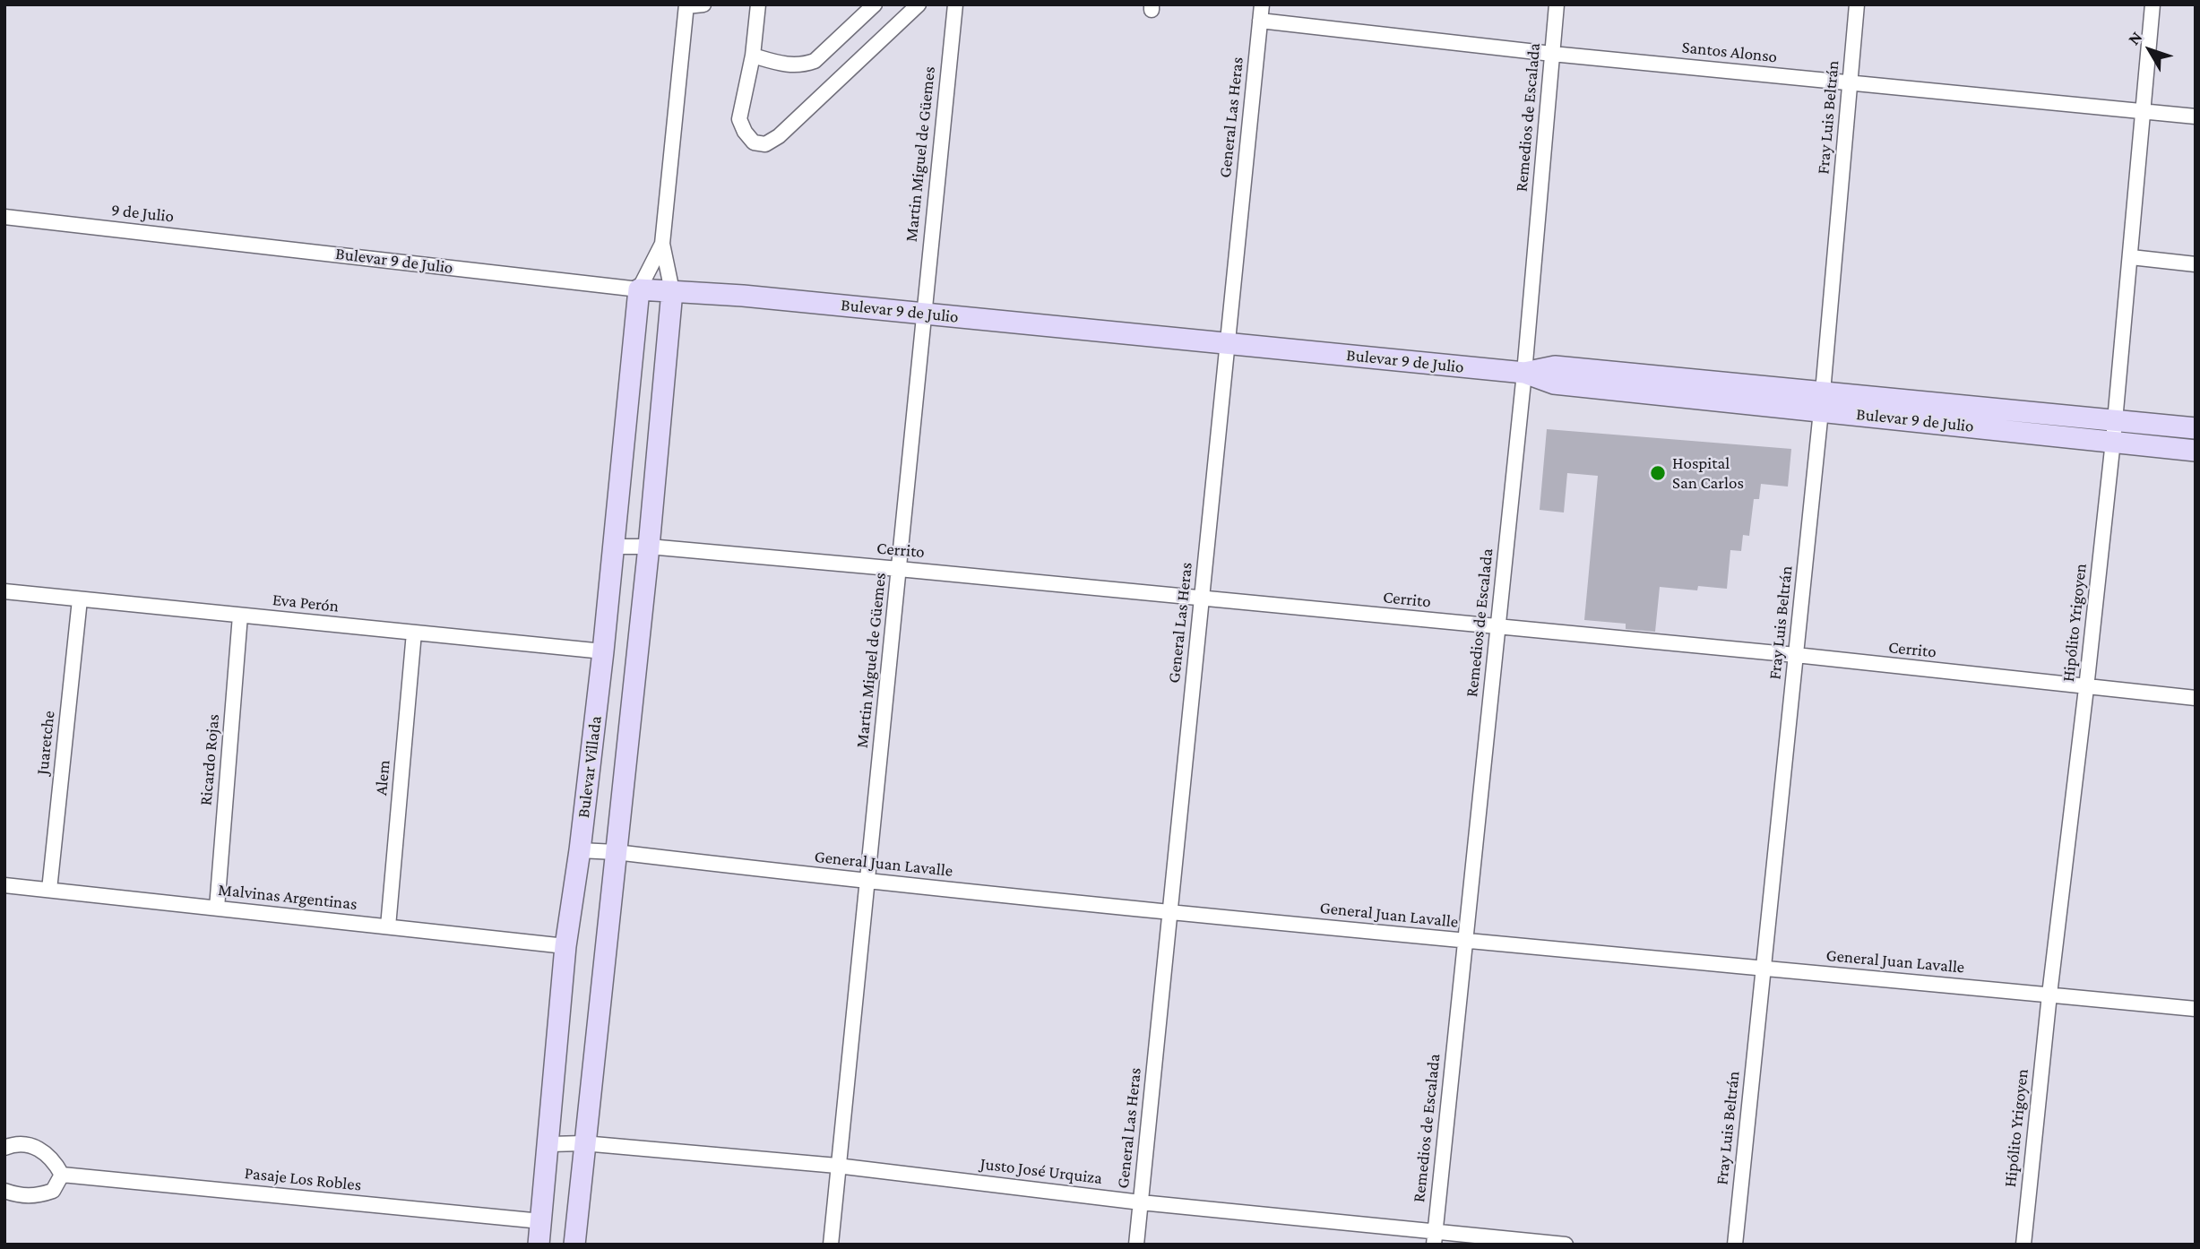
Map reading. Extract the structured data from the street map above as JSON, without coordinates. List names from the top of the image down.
{
  "streets": {
    "main road": ["Bulevar 9 de Julio", "Bulevar Villada"],
    "street": [
      "Santos Alonso",
      "General Las Heras",
      "Remedios de Escalada",
      "Fray Luis Beltrán",
      "Martin Miguel de Güemes",
      "9 de Julio",
      "Cerrito",
      "Eva Perón",
      "Hipólito Yrigoyen",
      "Juaretche",
      "Ricardo Rojas",
      "Alem",
      "General Juan Lavalle",
      "Malvinas Argentinas",
      "Justo José Urquiza",
      "Pasaje Los Robles"
    ]
  },
  "crossings": [
    ["Santos Alonso", "General Las Heras"],
    ["Santos Alonso", "Remedios de Escalada"],
    ["Santos Alonso", "Fray Luis Beltrán"],
    ["Santos Alonso", "Hipólito Yrigoyen"],
    ["General Las Heras", "Bulevar 9 de Julio"],
    ["General Las Heras", "Cerrito"],
    ["General Las Heras", "General Juan Lavalle"],
    ["General Las Heras", "Justo José Urquiza"],
    ["Remedios de Escalada", "Bulevar 9 de Julio"],
    ["Remedios de Escalada", "Cerrito"],
    ["Remedios de Escalada", "General Juan Lavalle"],
    ["Remedios de Escalada", "Justo José Urquiza"],
    ["Fray Luis Beltrán", "Bulevar 9 de Julio"],
    ["Fray Luis Beltrán", "Cerrito"],
    ["Fray Luis Beltrán", "General Juan Lavalle"],
    ["Martin Miguel de Güemes", "Bulevar 9 de Julio"],
    ["Martin Miguel de Güemes", "Cerrito"],
    ["Martin Miguel de Güemes", "General Juan Lavalle"],
    ["Martin Miguel de Güemes", "Justo José Urquiza"],
    ["9 de Julio", "Bulevar 9 de Julio"],
    ["Bulevar 9 de Julio", "Hipólito Yrigoyen"],
    ["Bulevar 9 de Julio", "Bulevar Villada"],
    ["Cerrito", "Hipólito Yrigoyen"],
    ["Cerrito", "Bulevar Villada"],
    ["Eva Perón", "Juaretche"],
    ["Eva Perón", "Ricardo Rojas"],
    ["Eva Perón", "Bulevar Villada"],
    ["Eva Perón", "Alem"],
    ["Hipólito Yrigoyen", "General Juan Lavalle"],
    ["Juaretche", "Malvinas Argentinas"],
    ["Ricardo Rojas", "Malvinas Argentinas"],
    ["Bulevar Villada", "General Juan Lavalle"],
    ["Bulevar Villada", "Malvinas Argentinas"],
    ["Bulevar Villada", "Justo José Urquiza"],
    ["Bulevar Villada", "Pasaje Los Robles"],
    ["Alem", "Malvinas Argentinas"]
  ],
  "places": ["Hospital San Carlos"],
  "north": "top left"
}
